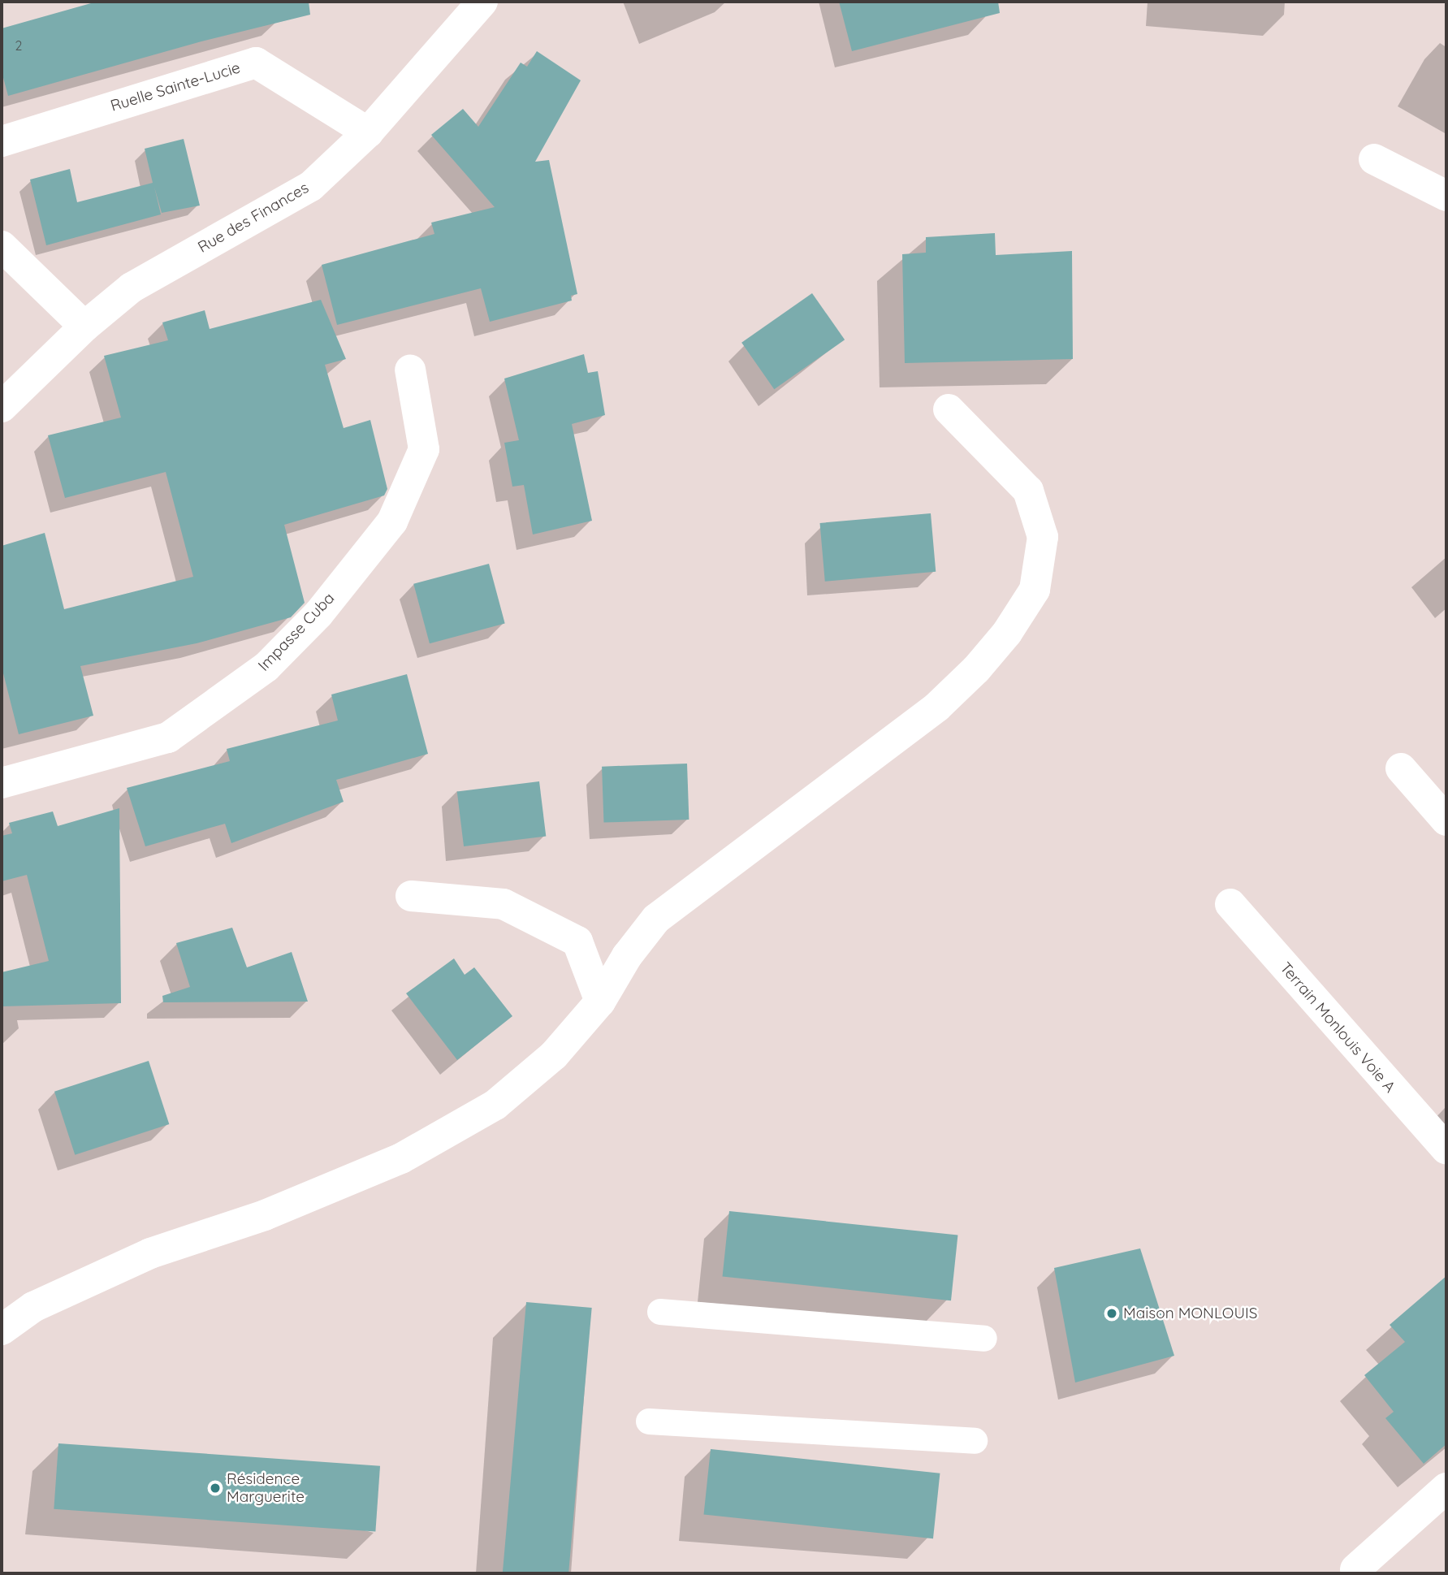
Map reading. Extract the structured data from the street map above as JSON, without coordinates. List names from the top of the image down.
{
  "streets": {
    "street": [
      "Ruelle Sainte-Lucie",
      "Rue des Finances",
      "Impasse Cuba",
      "Terrain Monlouis Voie A"
    ]
  },
  "crossings": [
    ["Ruelle Sainte-Lucie", "Rue des Finances"]
  ],
  "places": ["Maison MONLOUIS", "Résidence Marguerite"],
  "house_numbers": ["2"]
}
